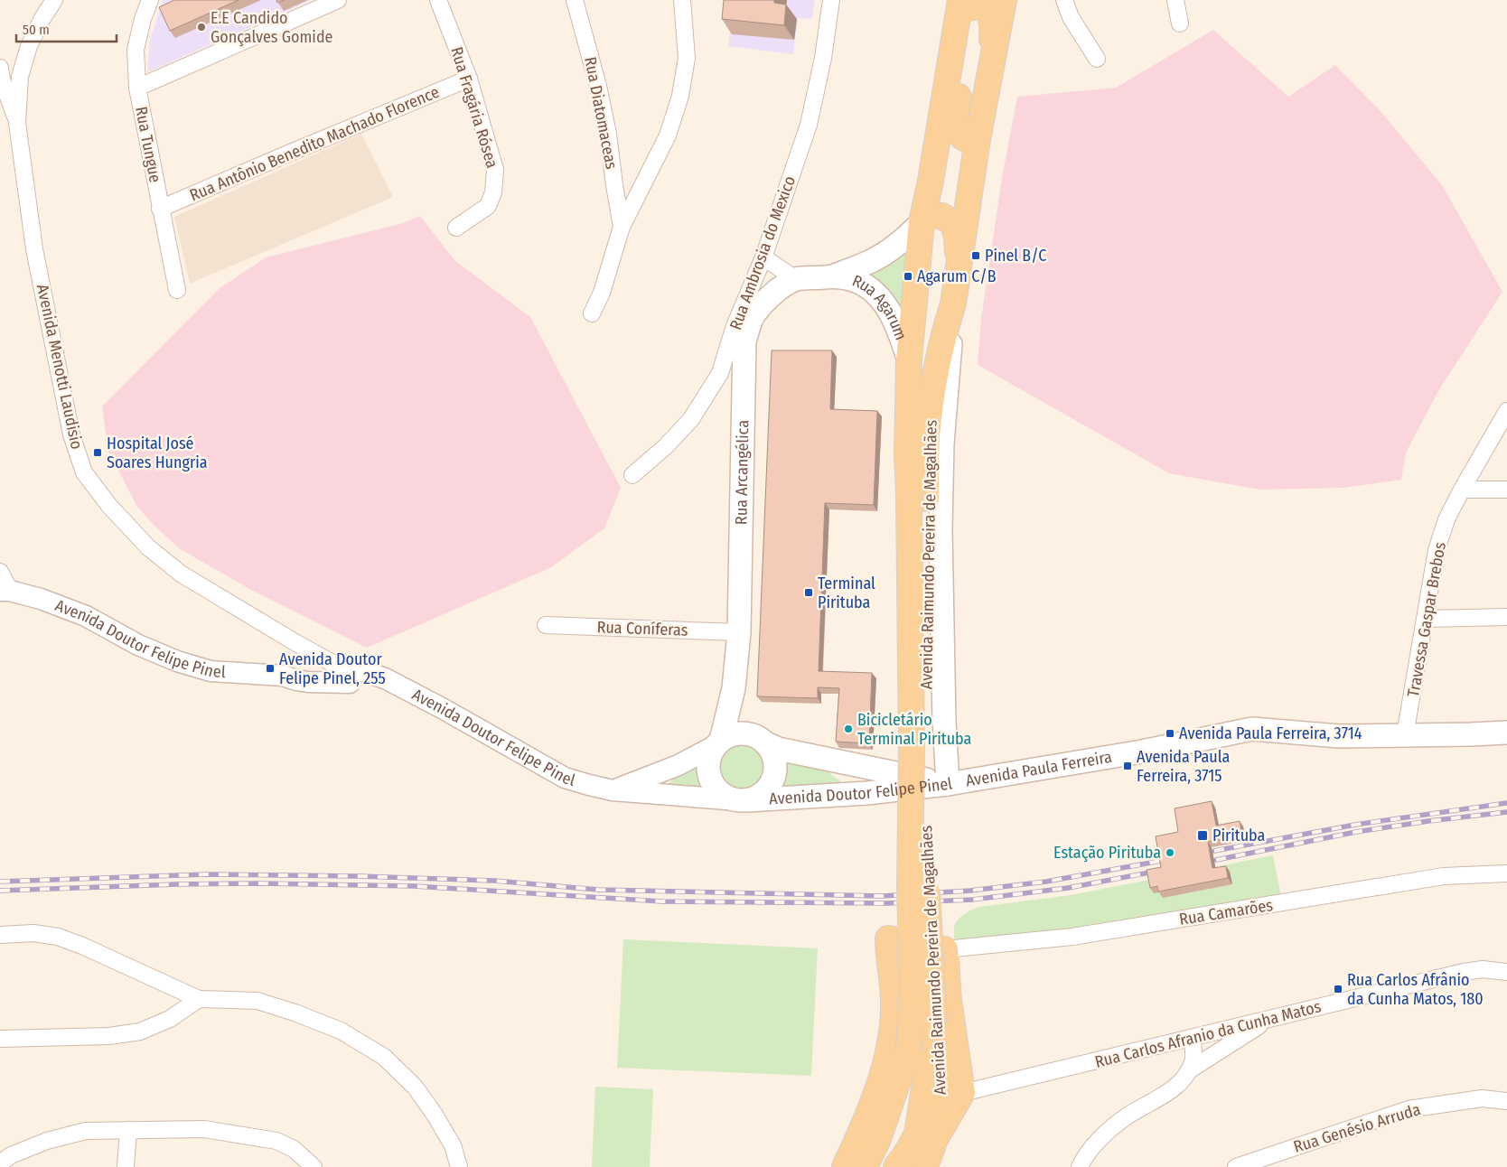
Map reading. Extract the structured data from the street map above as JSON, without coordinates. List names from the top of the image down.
{
  "streets": {
    "main road": [
      "Rua Agarum",
      "Rua Arcangélica",
      "Avenida Raimundo Pereira de Magalhães",
      "Avenida Doutor Felipe Pinel",
      "Avenida Paula Ferreira"
    ],
    "street": [
      "Rua Fragária Rósea",
      "Rua Diatomaceas",
      "Rua Antônio Benedito Machado Florence",
      "Rua Tungue",
      "Rua Ambrosia do Mexico",
      "Avenida Menotti Laudisio",
      "Travessa Gaspar Brebos",
      "Rua Coníferas",
      "Rua Camarões",
      "Rua Carlos Afranio da Cunha Matos",
      "Rua Genésio Arruda"
    ]
  },
  "crossings": [
    ["Rua Fragária Rósea", "Rua Antônio Benedito Machado Florence"],
    ["Rua Antônio Benedito Machado Florence", "Rua Tungue"],
    ["Rua Agarum", "Rua Arcangélica"],
    ["Rua Agarum", "Avenida Raimundo Pereira de Magalhães"],
    ["Avenida Menotti Laudisio", "Avenida Doutor Felipe Pinel"],
    ["Rua Arcangélica", "Rua Coníferas"],
    ["Rua Arcangélica", "Avenida Doutor Felipe Pinel"],
    ["Travessa Gaspar Brebos", "Avenida Paula Ferreira"],
    ["Avenida Doutor Felipe Pinel", "Avenida Paula Ferreira"]
  ],
  "places": {
    "other": ["E.E Candido Gonçalves Gomide", "Bicicletário Terminal Pirituba", "Estação Pirituba"],
    "transit": [
      "Pinel B/C",
      "Agarum C/B",
      "Hospital José Soares Hungria",
      "Terminal Pirituba",
      "Avenida Doutor Felipe Pinel, 255",
      "Avenida Paula Ferreira, 3714",
      "Avenida Paula Ferreira, 3715",
      "Pirituba",
      "Rua Carlos Afrânio da Cunha Matos, 180"
    ]
  },
  "scale_bar": "50 m"
}
